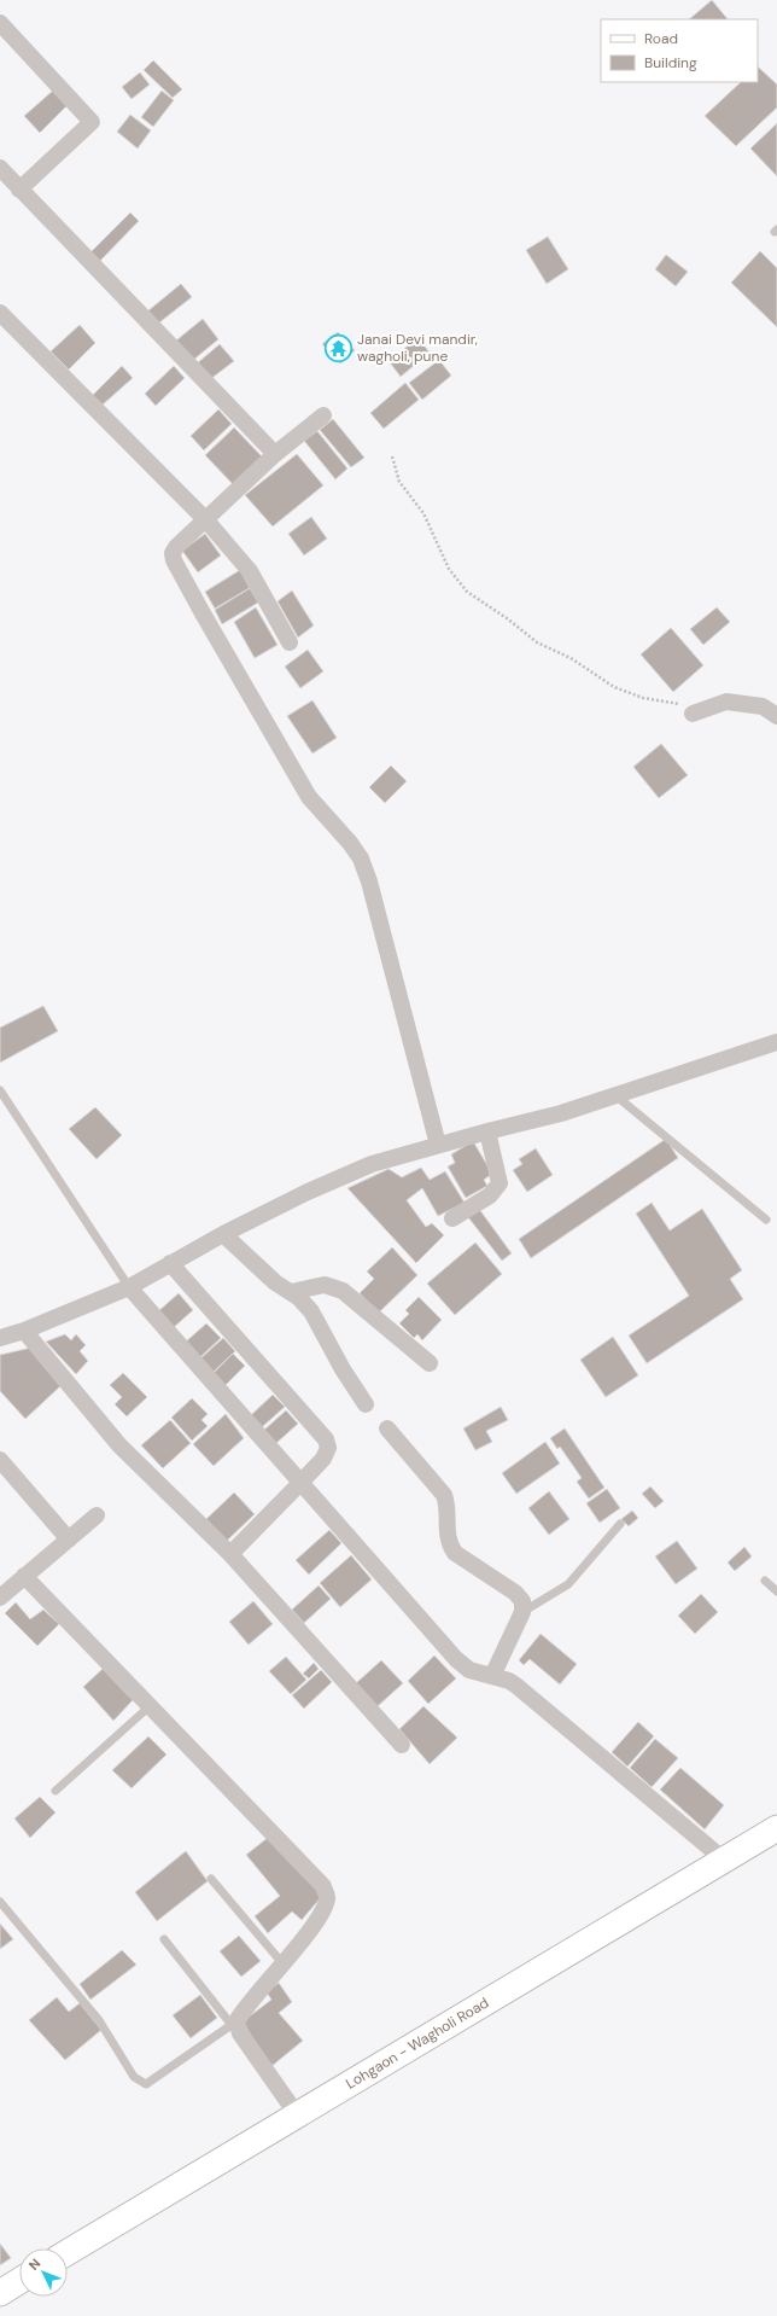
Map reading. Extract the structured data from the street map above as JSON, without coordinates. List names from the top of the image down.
{
  "streets": {
    "main road": ["Lohgaon - Wagholi Road"]
  },
  "places": {
    "temple": ["Janai Devi mandir, wagholi, pune"]
  },
  "legend": ["Road", "Building"],
  "north": "top left"
}
